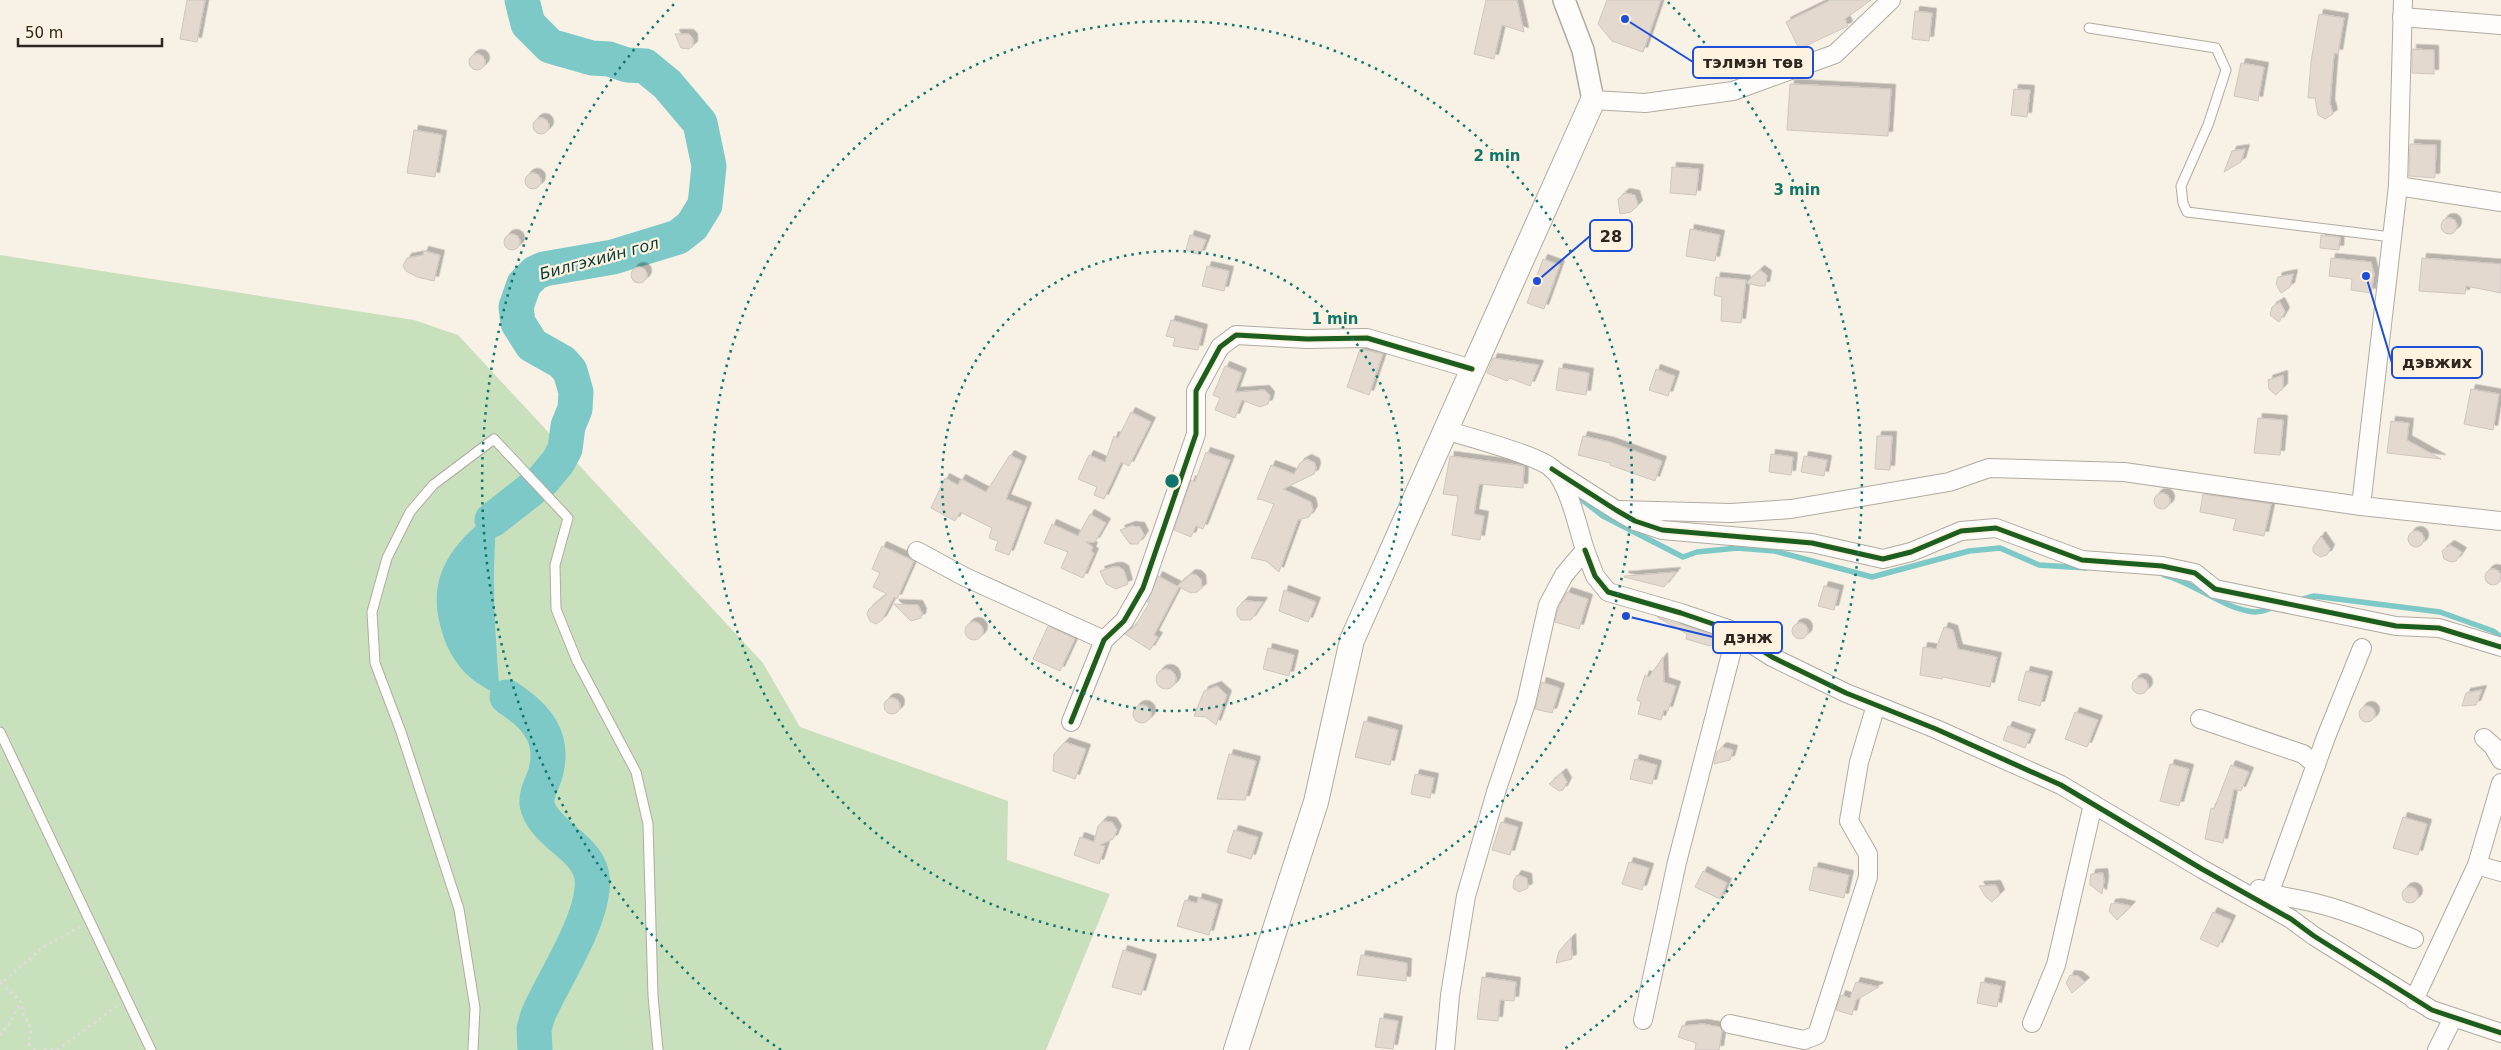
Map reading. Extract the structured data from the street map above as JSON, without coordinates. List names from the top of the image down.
{
  "water": ["Билгэхийн гол"],
  "places": [
    "тэлмэн төв",
    "дэвжих",
    "28",
    "дэнж"
  ],
  "scale_bar": "50 m",
  "rings": ["2 min", "3 min", "1 min"]
}
